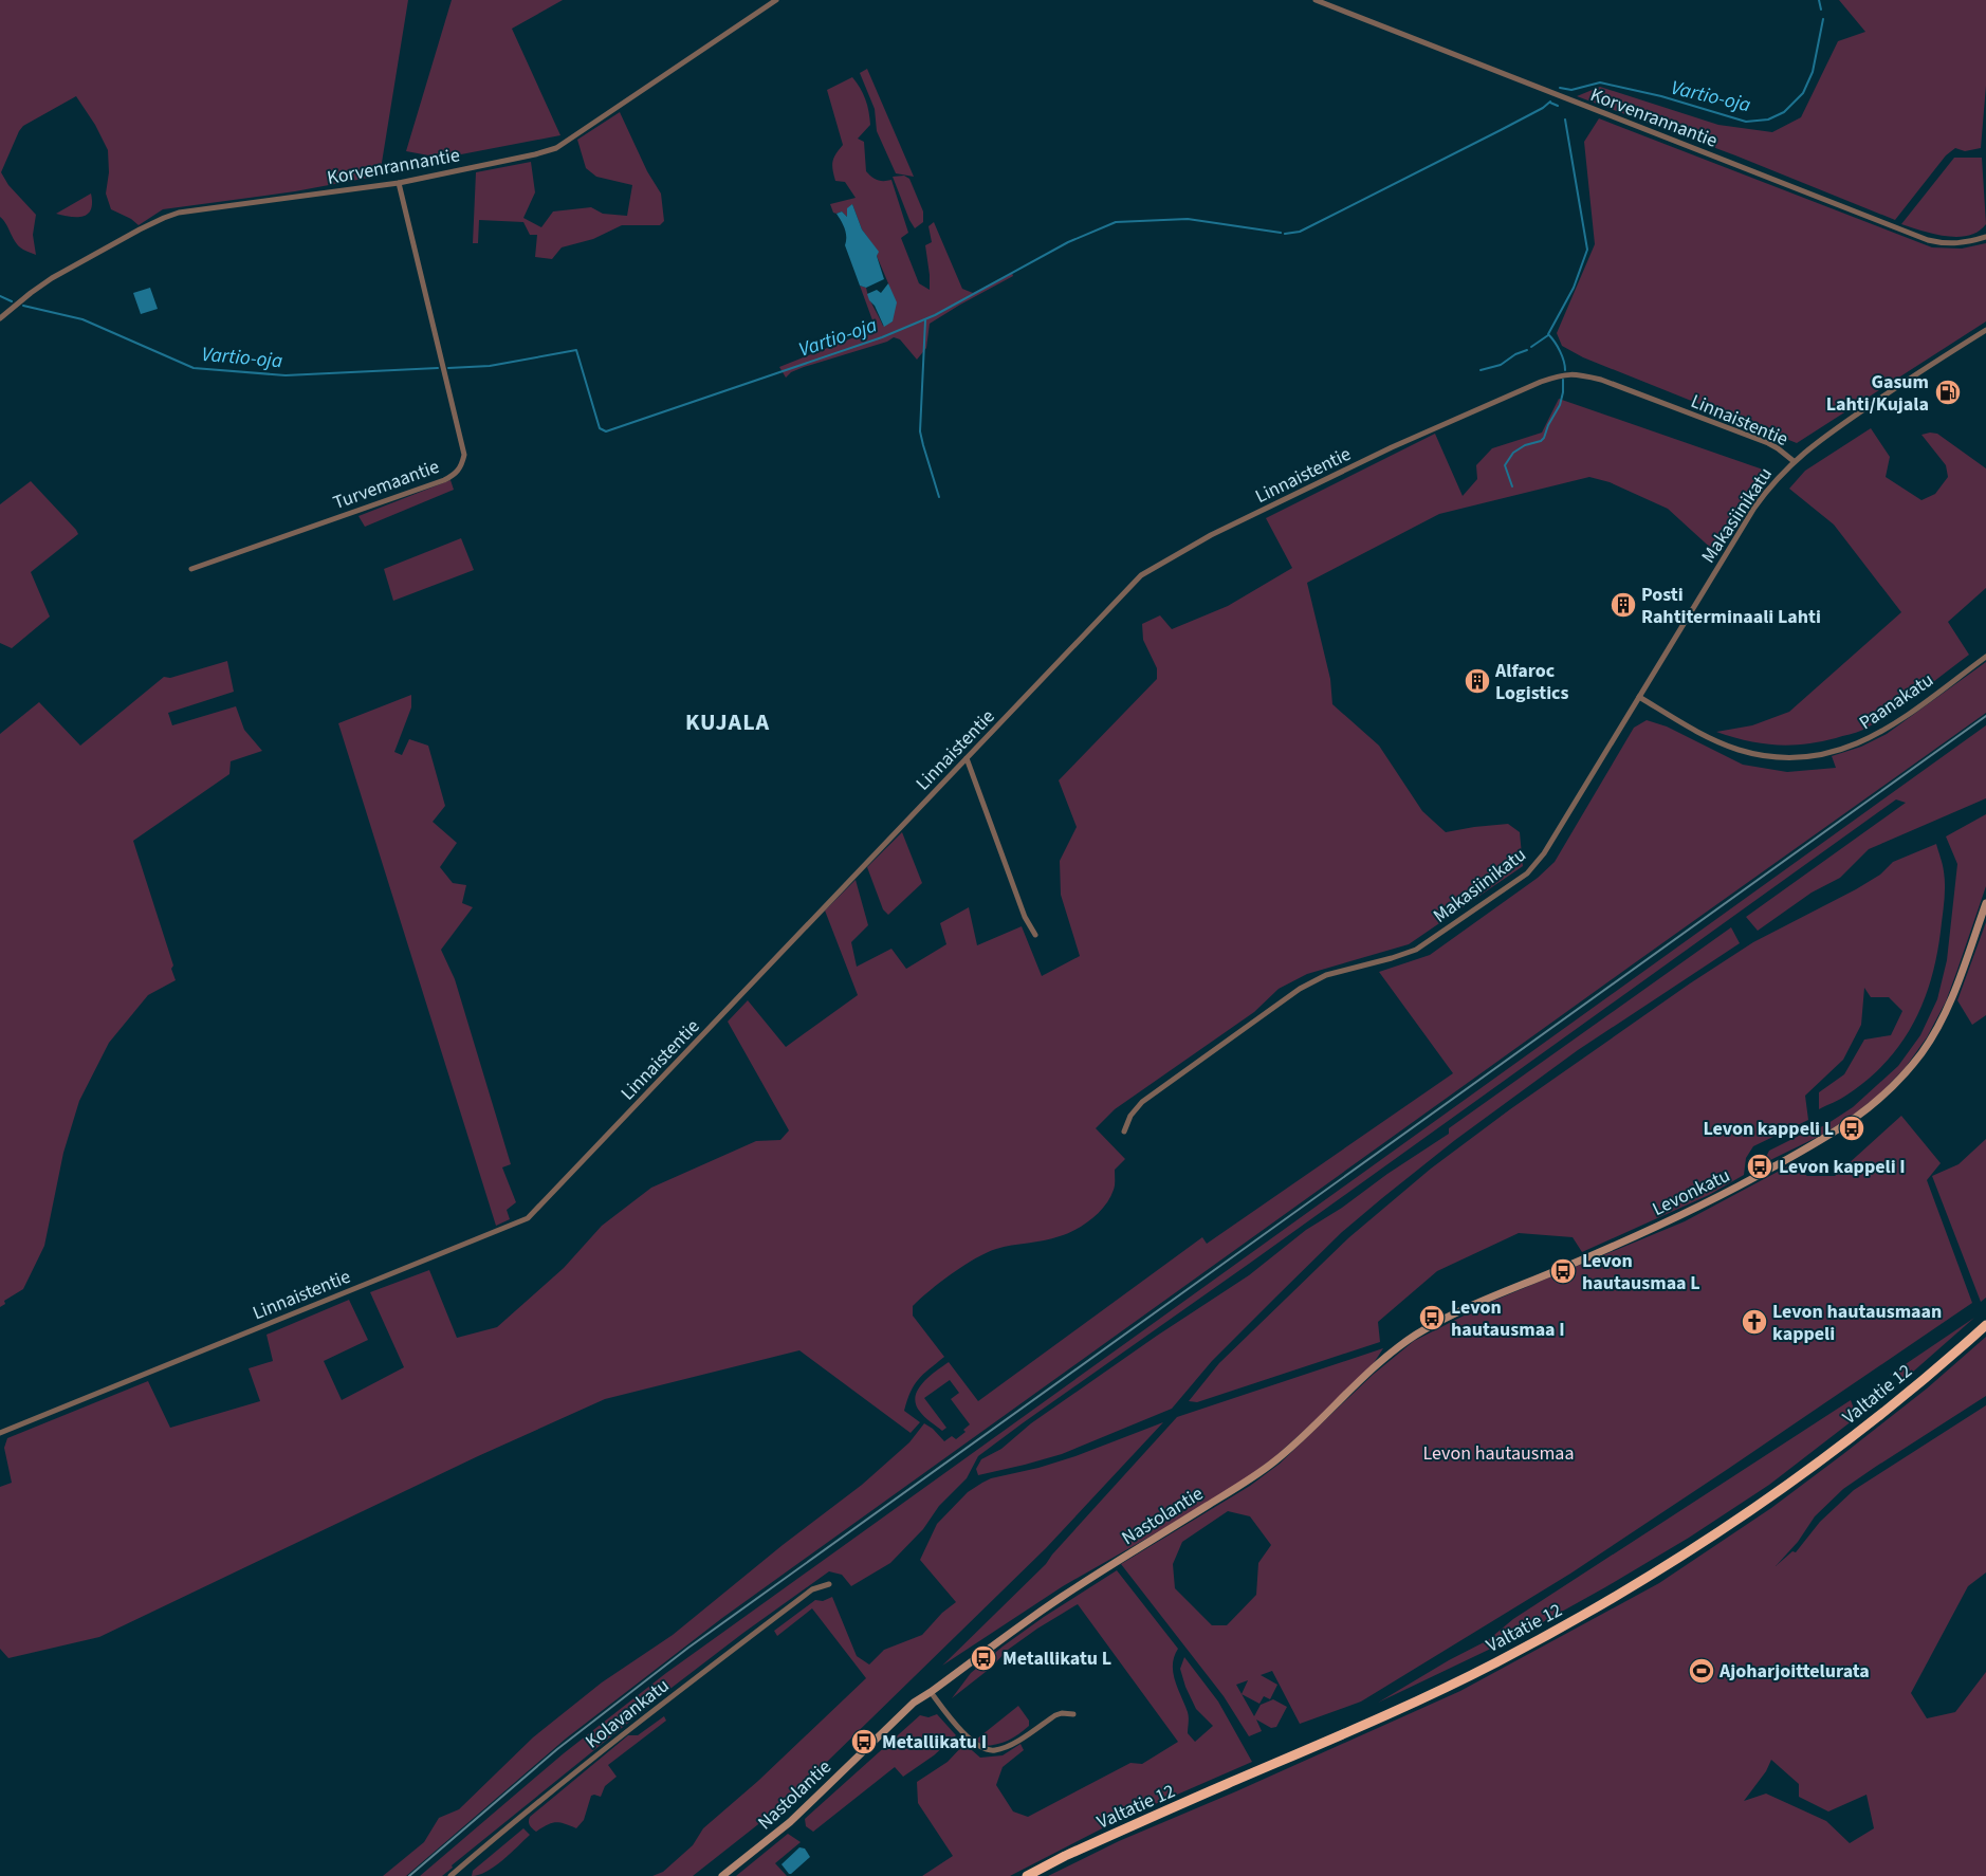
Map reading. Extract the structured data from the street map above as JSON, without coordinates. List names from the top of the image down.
{
  "streets": {
    "highway": ["Valtatie 12"],
    "main road": ["Levonkatu", "Nastolantie"],
    "street": [
      "Korvenrannantie",
      "Linnaistentie",
      "Turvemaantie",
      "Makasiinikatu",
      "Paanakatu",
      "Kolavankatu"
    ]
  },
  "crossings": [
    ["Korvenrannantie", "Turvemaantie"],
    ["Linnaistentie", "Makasiinikatu"],
    ["Makasiinikatu", "Paanakatu"],
    ["Levonkatu", "Nastolantie"]
  ],
  "districts": ["KUJALA"],
  "water": ["Vartio-oja"],
  "parks": ["Levon hautausmaa"],
  "places": {
    "fuel station": ["Gasum Lahti/Kujala"],
    "building": ["Posti Rahtiterminaali Lahti", "Alfaroc Logistics"],
    "bus stop": [
      "Levon kappeli L",
      "Levon kappeli I",
      "Levon hautausmaa L",
      "Levon hautausmaa I",
      "Metallikatu L",
      "Metallikatu I"
    ],
    "church": ["Levon hautausmaan kappeli"],
    "sports": ["Ajoharjoittelurata"]
  }
}
